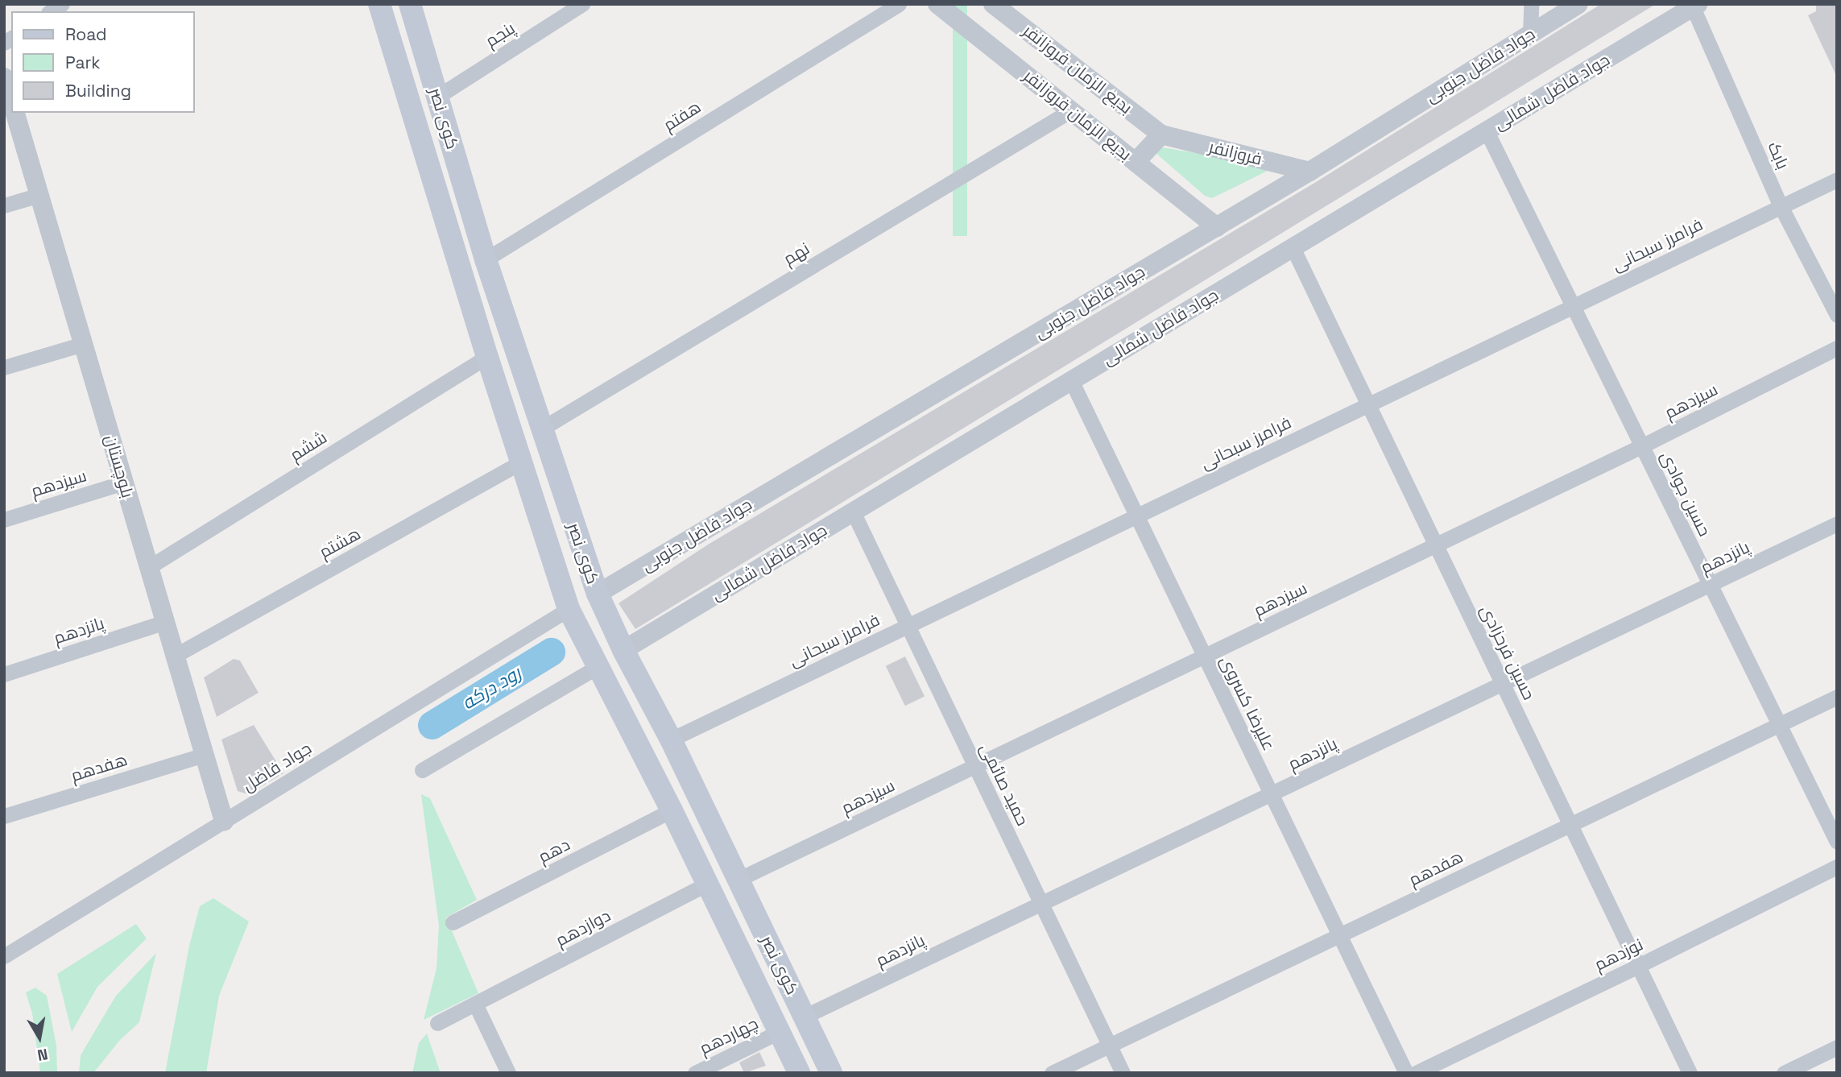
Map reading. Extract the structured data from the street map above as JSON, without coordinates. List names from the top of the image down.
{
  "streets": {
    "main road": ["کوی نصر"],
    "street": [
      "پنجم",
      "جواد فاضل جنوبی",
      "بدیع الزمان فروزانفر",
      "جواد فاضل شمالی",
      "بدیع‌ الزمان فروزانفر",
      "هفتم",
      "فروزانفر",
      "بابک",
      "فرامرز سبحانی",
      "نهم",
      "سیزدهم",
      "ششم",
      "بلوچستان",
      "حسین جوادی",
      "هشتم",
      "پانزدهم",
      "حسین فرحزادی",
      "علیرضا کسروی",
      "جواد فاضل",
      "هفدهم",
      "حمید صائمی",
      "دهم",
      "دوازدهم",
      "نوزدهم",
      "چهاردهم"
    ]
  },
  "crossings": [
    ["پنجم", "کوی نصر"],
    ["جواد فاضل جنوبی", "بدیع‌ الزمان فروزانفر"],
    ["جواد فاضل جنوبی", "کوی نصر"],
    ["جواد فاضل جنوبی", "فروزانفر"],
    ["بدیع الزمان فروزانفر", "فروزانفر"],
    ["جواد فاضل شمالی", "کوی نصر"],
    ["جواد فاضل شمالی", "بابک"],
    ["جواد فاضل شمالی", "حسین جوادی"],
    ["جواد فاضل شمالی", "حسین فرحزادی"],
    ["جواد فاضل شمالی", "علیرضا کسروی"],
    ["جواد فاضل شمالی", "حمید صائمی"],
    ["بدیع‌ الزمان فروزانفر", "نهم"],
    ["هفتم", "کوی نصر"],
    ["کوی نصر", "فرامرز سبحانی"],
    ["کوی نصر", "نهم"],
    ["کوی نصر", "سیزدهم"],
    ["کوی نصر", "ششم"],
    ["کوی نصر", "هشتم"],
    ["کوی نصر", "پانزدهم"],
    ["کوی نصر", "جواد فاضل"],
    ["کوی نصر", "دهم"],
    ["کوی نصر", "دوازدهم"],
    ["کوی نصر", "چهاردهم"],
    ["بابک", "فرامرز سبحانی"],
    ["فرامرز سبحانی", "حسین جوادی"],
    ["فرامرز سبحانی", "حسین فرحزادی"],
    ["فرامرز سبحانی", "علیرضا کسروی"],
    ["فرامرز سبحانی", "حمید صائمی"],
    ["سیزدهم", "بلوچستان"],
    ["سیزدهم", "حسین جوادی"],
    ["سیزدهم", "حسین فرحزادی"],
    ["سیزدهم", "علیرضا کسروی"],
    ["سیزدهم", "حمید صائمی"],
    ["ششم", "بلوچستان"],
    ["بلوچستان", "هشتم"],
    ["بلوچستان", "پانزدهم"],
    ["بلوچستان", "جواد فاضل"],
    ["بلوچستان", "هفدهم"],
    ["حسین جوادی", "پانزدهم"],
    ["حسین جوادی", "هفدهم"],
    ["پانزدهم", "حسین فرحزادی"],
    ["پانزدهم", "علیرضا کسروی"],
    ["پانزدهم", "حمید صائمی"],
    ["حسین فرحزادی", "هفدهم"],
    ["حسین فرحزادی", "نوزدهم"],
    ["علیرضا کسروی", "هفدهم"],
    ["هفدهم", "حمید صائمی"]
  ],
  "water": ["رود درکه"],
  "legend": ["Road", "Park", "Building"],
  "north": "bottom"
}
